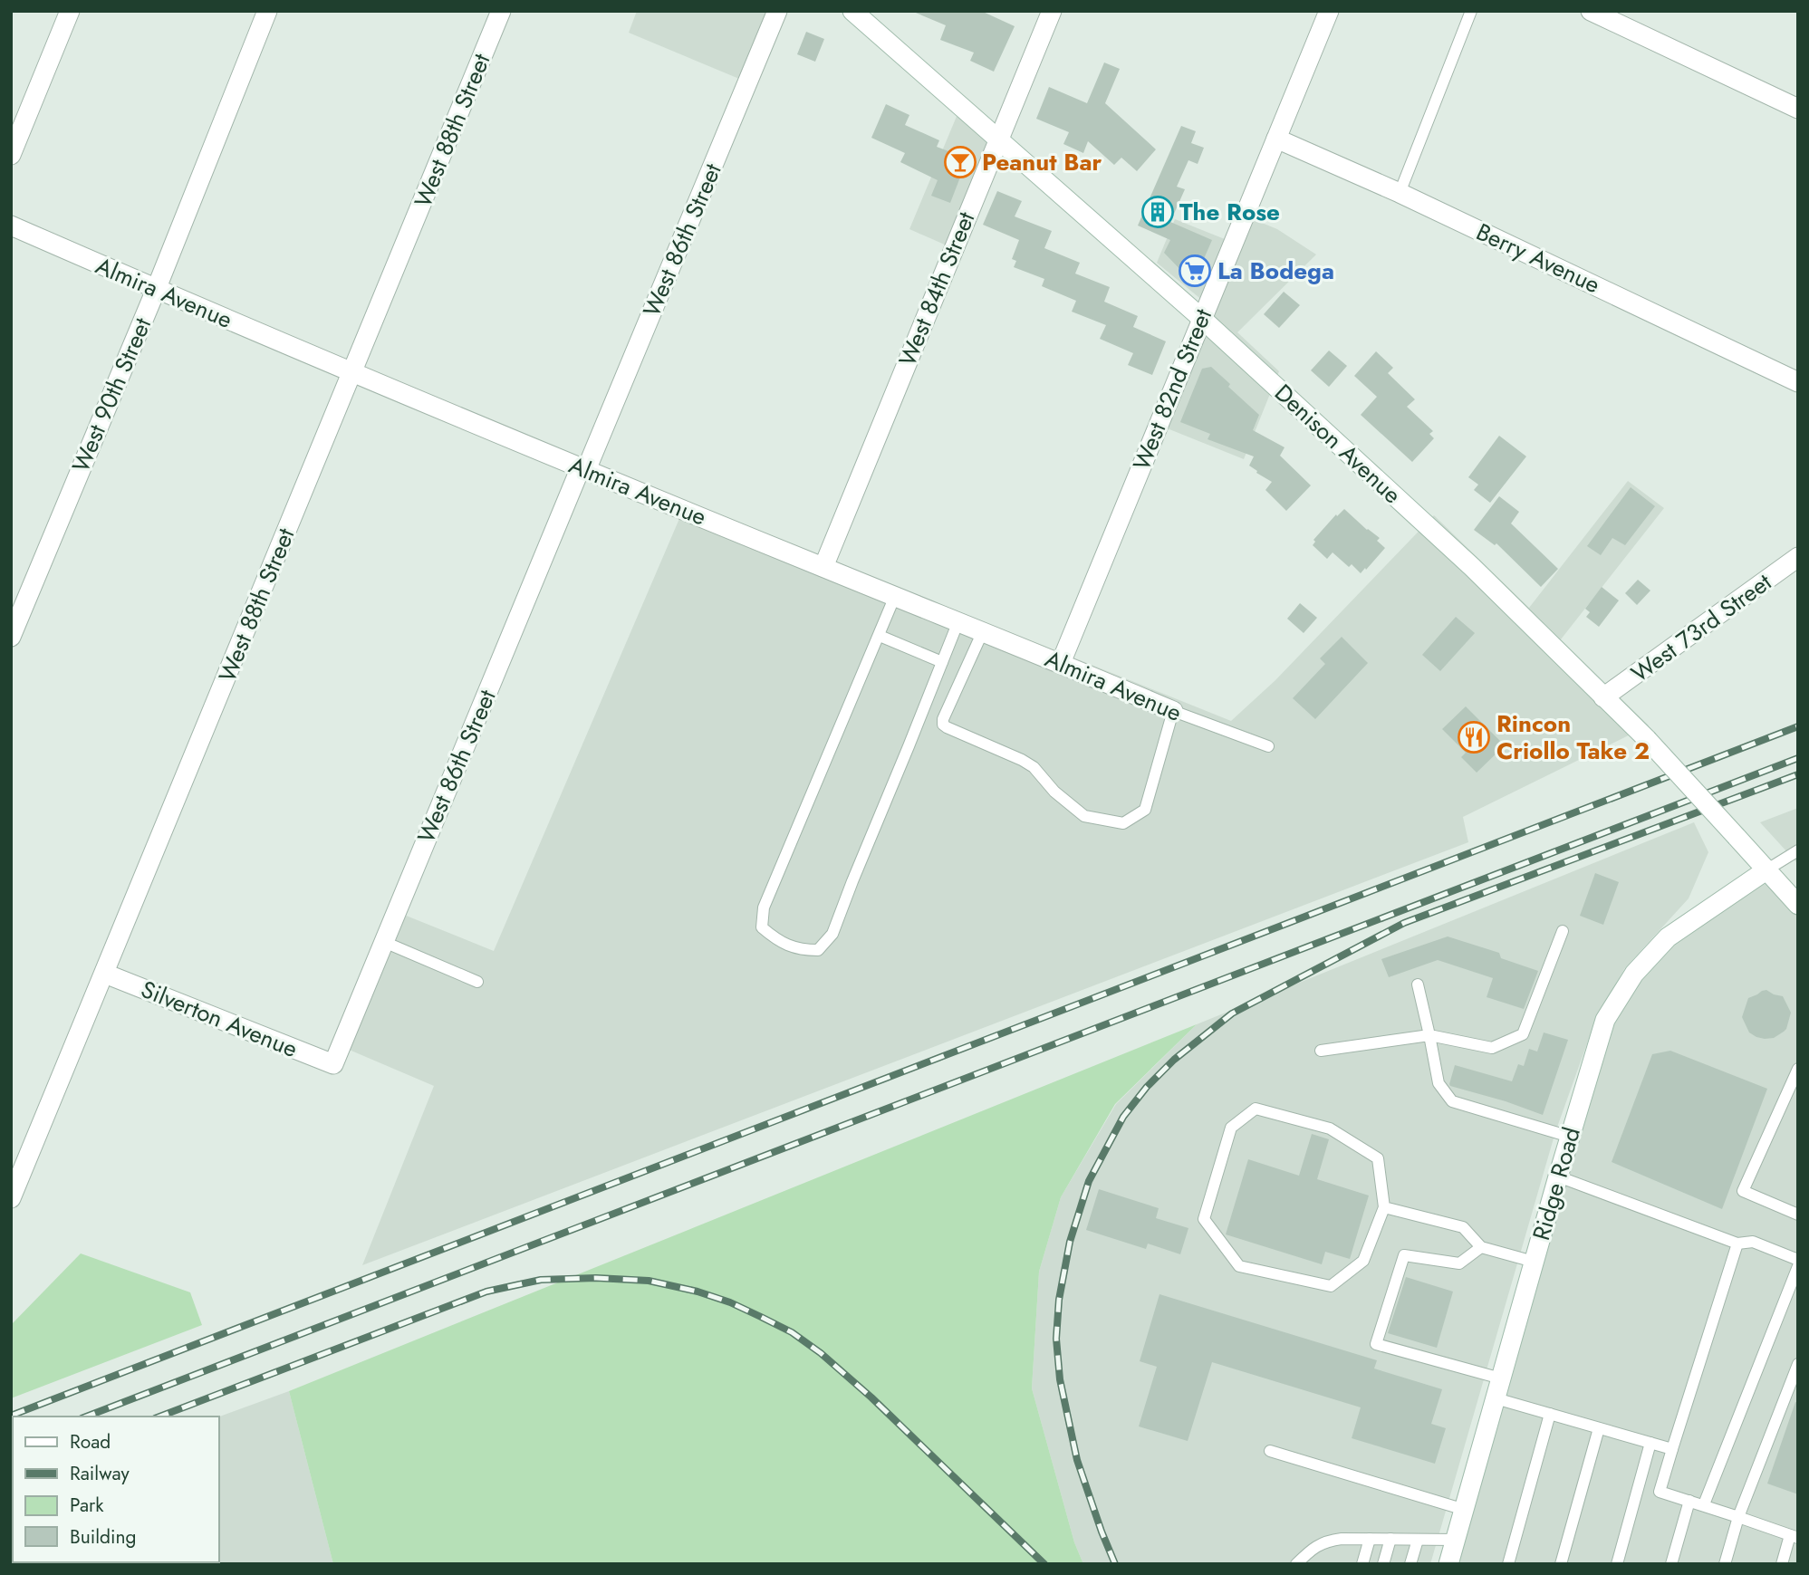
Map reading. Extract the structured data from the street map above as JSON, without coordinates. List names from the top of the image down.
{
  "streets": {
    "street": [
      "West 88th Street",
      "West 86th Street",
      "Berry Avenue",
      "West 84th Street",
      "Almira Avenue",
      "West 82nd Street",
      "West 90th Street",
      "Denison Avenue",
      "West 73rd Street",
      "Silverton Avenue",
      "Ridge Road"
    ]
  },
  "crossings": [
    ["West 88th Street", "Almira Avenue"],
    ["West 88th Street", "Silverton Avenue"],
    ["West 86th Street", "Almira Avenue"],
    ["West 86th Street", "Silverton Avenue"],
    ["Berry Avenue", "West 82nd Street"],
    ["West 84th Street", "Almira Avenue"],
    ["West 84th Street", "Denison Avenue"],
    ["Almira Avenue", "West 82nd Street"],
    ["Almira Avenue", "West 90th Street"],
    ["West 82nd Street", "Denison Avenue"],
    ["Denison Avenue", "West 73rd Street"],
    ["Denison Avenue", "Ridge Road"]
  ],
  "places": {
    "bar": ["Peanut Bar"],
    "building": ["The Rose"],
    "supermarket": ["La Bodega"],
    "restaurant": ["Rincon Criollo Take 2"]
  },
  "legend": [
    "Road",
    "Railway",
    "Park",
    "Building"
  ]
}
